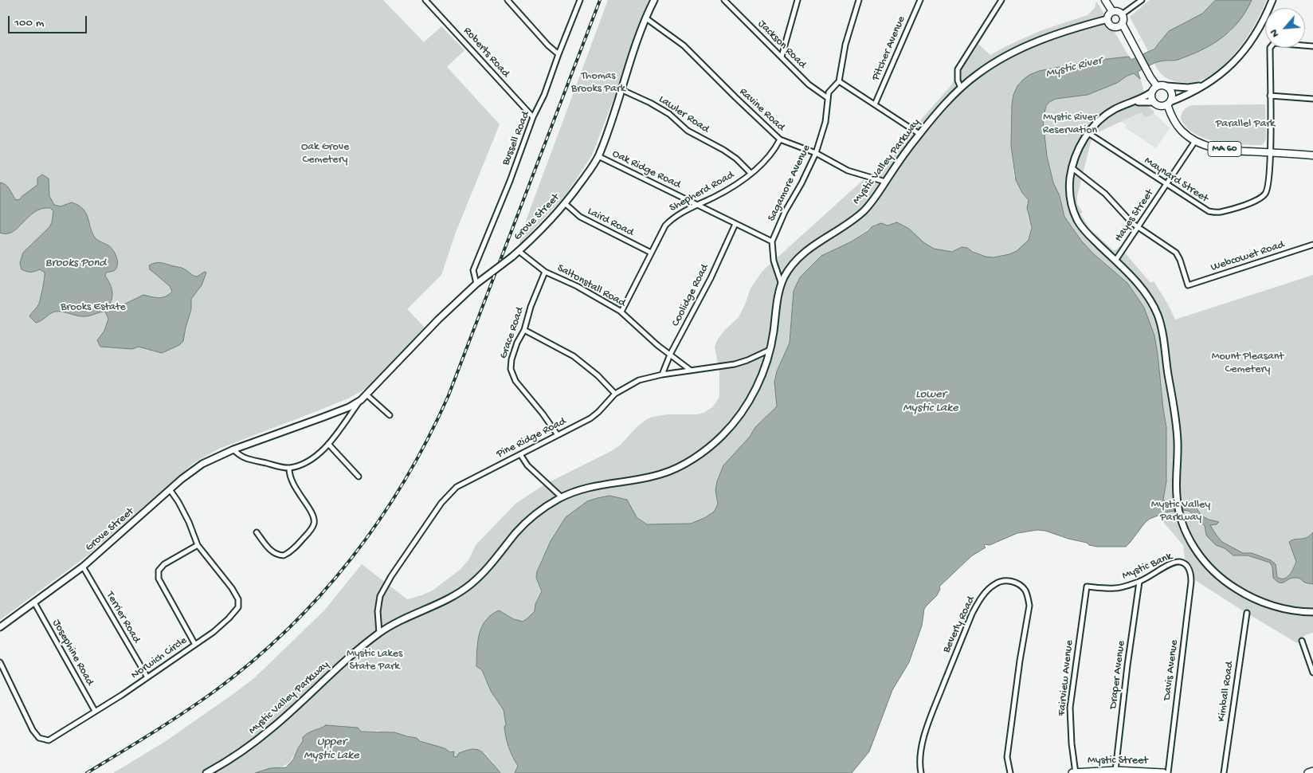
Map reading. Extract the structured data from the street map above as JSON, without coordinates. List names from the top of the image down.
{
  "streets": {
    "highway": ["Mystic Street"],
    "main road": ["MA 60", "Mystic Valley Parkway", "Grove Street"],
    "street": [
      "Jackson Road",
      "Pitcher Avenue",
      "Roberts Road",
      "Ravine Road",
      "Lawler Road",
      "Bussell Road",
      "Oak Ridge Road",
      "Maynard Street",
      "Sagamore Avenue",
      "Shepherd Road",
      "Hayes Street",
      "Laird Road",
      "Webcowet Road",
      "Saltonstall Road",
      "Coolidge Road",
      "Grace Road",
      "Pine Ridge Road",
      "Mystic Bank",
      "Terrier Road",
      "Beverly Road",
      "Josephine Road",
      "Norwich Circle",
      "Davis Avenue",
      "Draper Avenue",
      "Fairview Avenue",
      "Kimball Road"
    ]
  },
  "crossings": [
    ["Jackson Road", "Sagamore Avenue"],
    ["Roberts Road", "Bussell Road"],
    ["Ravine Road", "Mystic Valley Parkway"],
    ["Ravine Road", "Sagamore Avenue"],
    ["Ravine Road", "Shepherd Road"],
    ["Ravine Road", "Grove Street"],
    ["Lawler Road", "Shepherd Road"],
    ["Lawler Road", "Grove Street"],
    ["Bussell Road", "Grove Street"],
    ["MA 60", "Maynard Street"],
    ["MA 60", "Hayes Street"],
    ["Mystic Valley Parkway", "Sagamore Avenue"],
    ["Mystic Valley Parkway", "Pine Ridge Road"],
    ["Oak Ridge Road", "Sagamore Avenue"],
    ["Oak Ridge Road", "Shepherd Road"],
    ["Oak Ridge Road", "Grove Street"],
    ["Oak Ridge Road", "Coolidge Road"],
    ["Maynard Street", "Hayes Street"],
    ["Shepherd Road", "Laird Road"],
    ["Shepherd Road", "Saltonstall Road"],
    ["Hayes Street", "Webcowet Road"],
    ["Grove Street", "Laird Road"],
    ["Grove Street", "Saltonstall Road"],
    ["Grove Street", "Terrier Road"],
    ["Grove Street", "Josephine Road"],
    ["Grove Street", "Norwich Circle"],
    ["Saltonstall Road", "Coolidge Road"],
    ["Saltonstall Road", "Grace Road"],
    ["Saltonstall Road", "Pine Ridge Road"],
    ["Coolidge Road", "Pine Ridge Road"],
    ["Grace Road", "Pine Ridge Road"],
    ["Mystic Bank", "Davis Avenue"],
    ["Mystic Bank", "Draper Avenue"],
    ["Mystic Bank", "Fairview Avenue"],
    ["Terrier Road", "Norwich Circle"],
    ["Josephine Road", "Norwich Circle"],
    ["Draper Avenue", "Mystic Street"],
    ["Fairview Avenue", "Mystic Street"]
  ],
  "water": [
    "Mystic River",
    "Brooks Pond",
    "Lower Mystic Lake",
    "Upper Mystic Lake"
  ],
  "parks": [
    "Thomas Brooks Park",
    "Mystic River Reservation",
    "Parallel Park",
    "Oak Grove Cemetery",
    "Brooks Estate",
    "Mount Pleasant Cemetery",
    "Mystic Valley Parkway",
    "Mystic Lakes State Park"
  ],
  "scale_bar": "100 m",
  "north": "bottom left"
}
